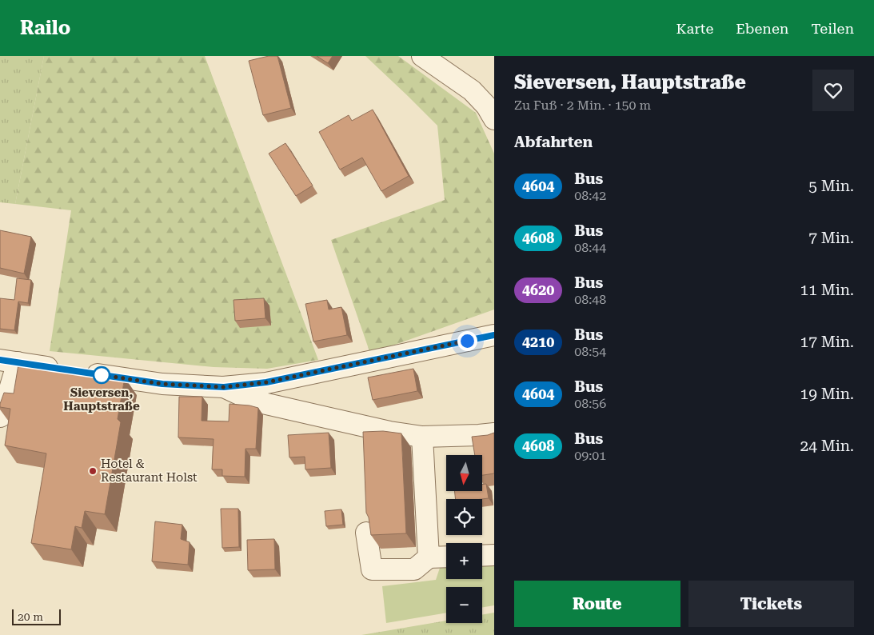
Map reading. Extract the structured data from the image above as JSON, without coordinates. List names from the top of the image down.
{
  "places": ["Sieversen, Hauptstraße", "Hotel & Restaurant Holst"],
  "lines": ["bus line 4604"],
  "scale_bar": "20 m",
  "north": "bottom",
  "page": {
    "header": "Railo",
    "nav": ["Karte", "Ebenen", "Teilen"],
    "heading": [
      ["Sieversen, Hauptstraße", "Zu Fuß · 2 Min. · 150 m"],
      "Abfahrten"
    ],
    "list": [
      {
        "mark": "4604",
        "name": "Bus",
        "note": "08:42",
        "value": "5 Min."
      },
      {
        "mark": "4608",
        "name": "Bus",
        "note": "08:44",
        "value": "7 Min."
      },
      {
        "mark": "4620",
        "name": "Bus",
        "note": "08:48",
        "value": "11 Min."
      },
      {
        "mark": "4210",
        "name": "Bus",
        "note": "08:54",
        "value": "17 Min."
      },
      {
        "mark": "4604",
        "name": "Bus",
        "note": "08:56",
        "value": "19 Min."
      },
      {
        "mark": "4608",
        "name": "Bus",
        "note": "09:01",
        "value": "24 Min."
      }
    ],
    "map_buttons": ["+", "−"],
    "buttons": ["Route", "Tickets"],
    "scale": "20 m"
  }
}
